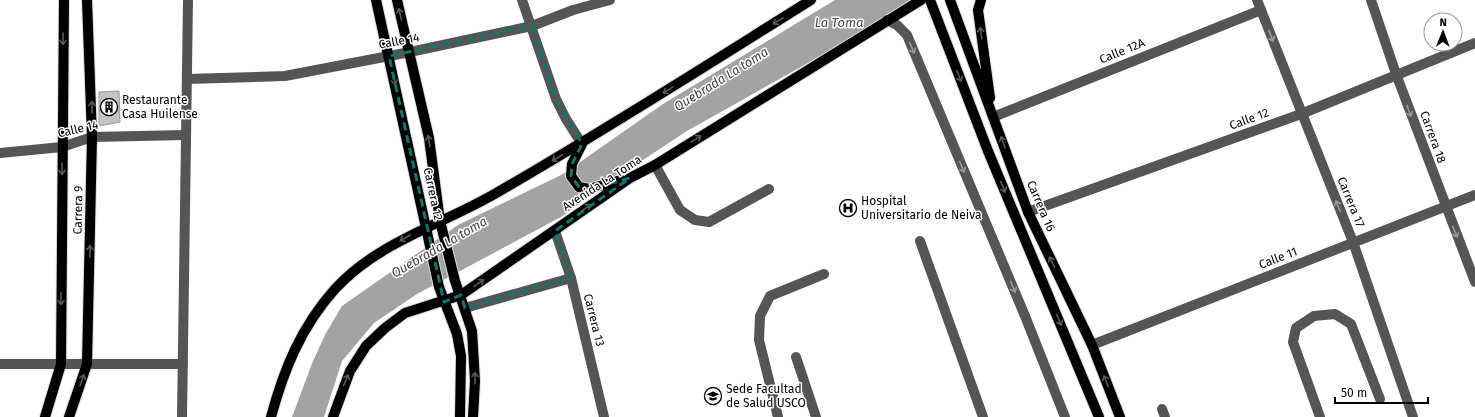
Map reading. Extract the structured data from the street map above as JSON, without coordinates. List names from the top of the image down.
{
  "streets": {
    "main road": [
      "Avenida La Toma",
      "Carrera 12",
      "Carrera 16",
      "Carrera 9"
    ],
    "street": [
      "Calle 14",
      "Calle 12A",
      "Calle 12",
      "Carrera 18",
      "Carrera 17",
      "Calle 11",
      "Carrera 13"
    ]
  },
  "crossings": [
    ["Calle 14", "Carrera 12"],
    ["Calle 14", "Carrera 9"],
    ["Calle 12A", "Carrera 17"],
    ["Calle 12A", "Carrera 16"],
    ["Calle 12", "Carrera 18"],
    ["Calle 12", "Carrera 17"],
    ["Calle 12", "Carrera 16"],
    ["Carrera 18", "Calle 11"],
    ["Avenida La Toma", "Carrera 12"],
    ["Avenida La Toma", "Carrera 13"],
    ["Carrera 17", "Calle 11"],
    ["Carrera 16", "Calle 11"]
  ],
  "one_way": ["Carrera 18"],
  "water": ["La Toma", "Quebrada La toma"],
  "places": {
    "building": ["Restaurante Casa Huilense"],
    "hospital": ["Hospital Universitario de Neiva"],
    "school or university": ["Sede Facultad de Salud USCO"]
  },
  "scale_bar": "50 m",
  "north": "top"
}
